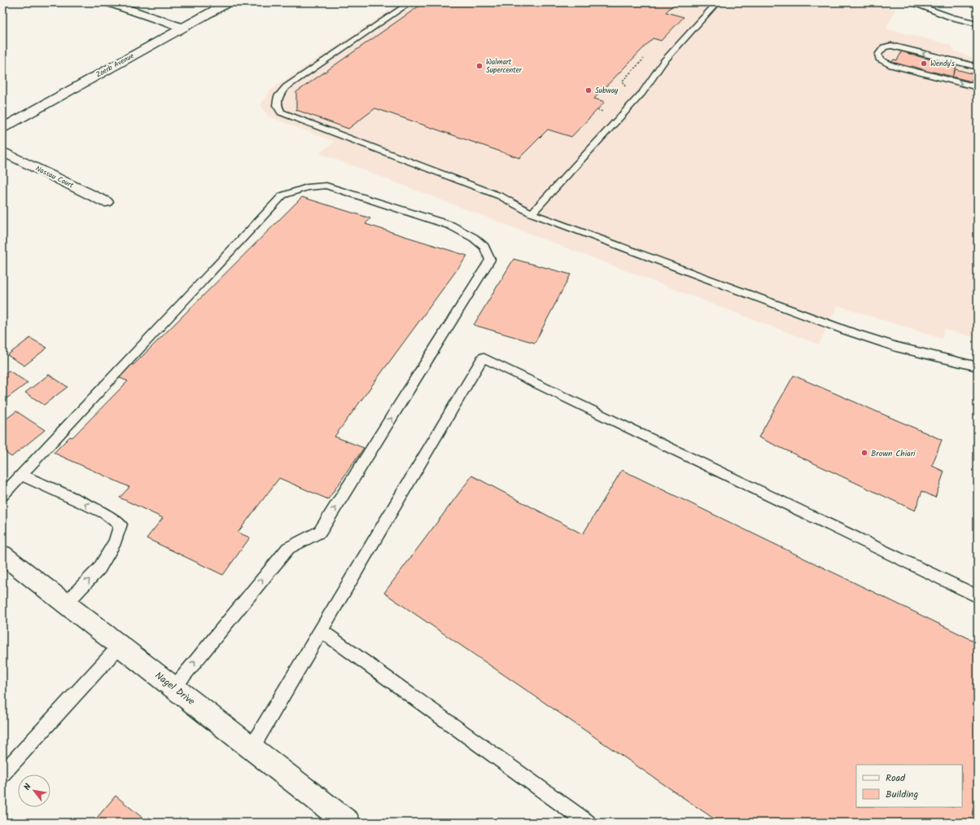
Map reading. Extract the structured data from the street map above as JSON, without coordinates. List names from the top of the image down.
{
  "streets": {
    "street": ["Zoerb Avenue", "Nassau Court", "Nagel Drive"]
  },
  "places": [
    "Wendy's",
    "Walmart Supercenter",
    "Subway",
    "Brown Chiari"
  ],
  "legend": ["Road", "Building"],
  "north": "top left"
}
